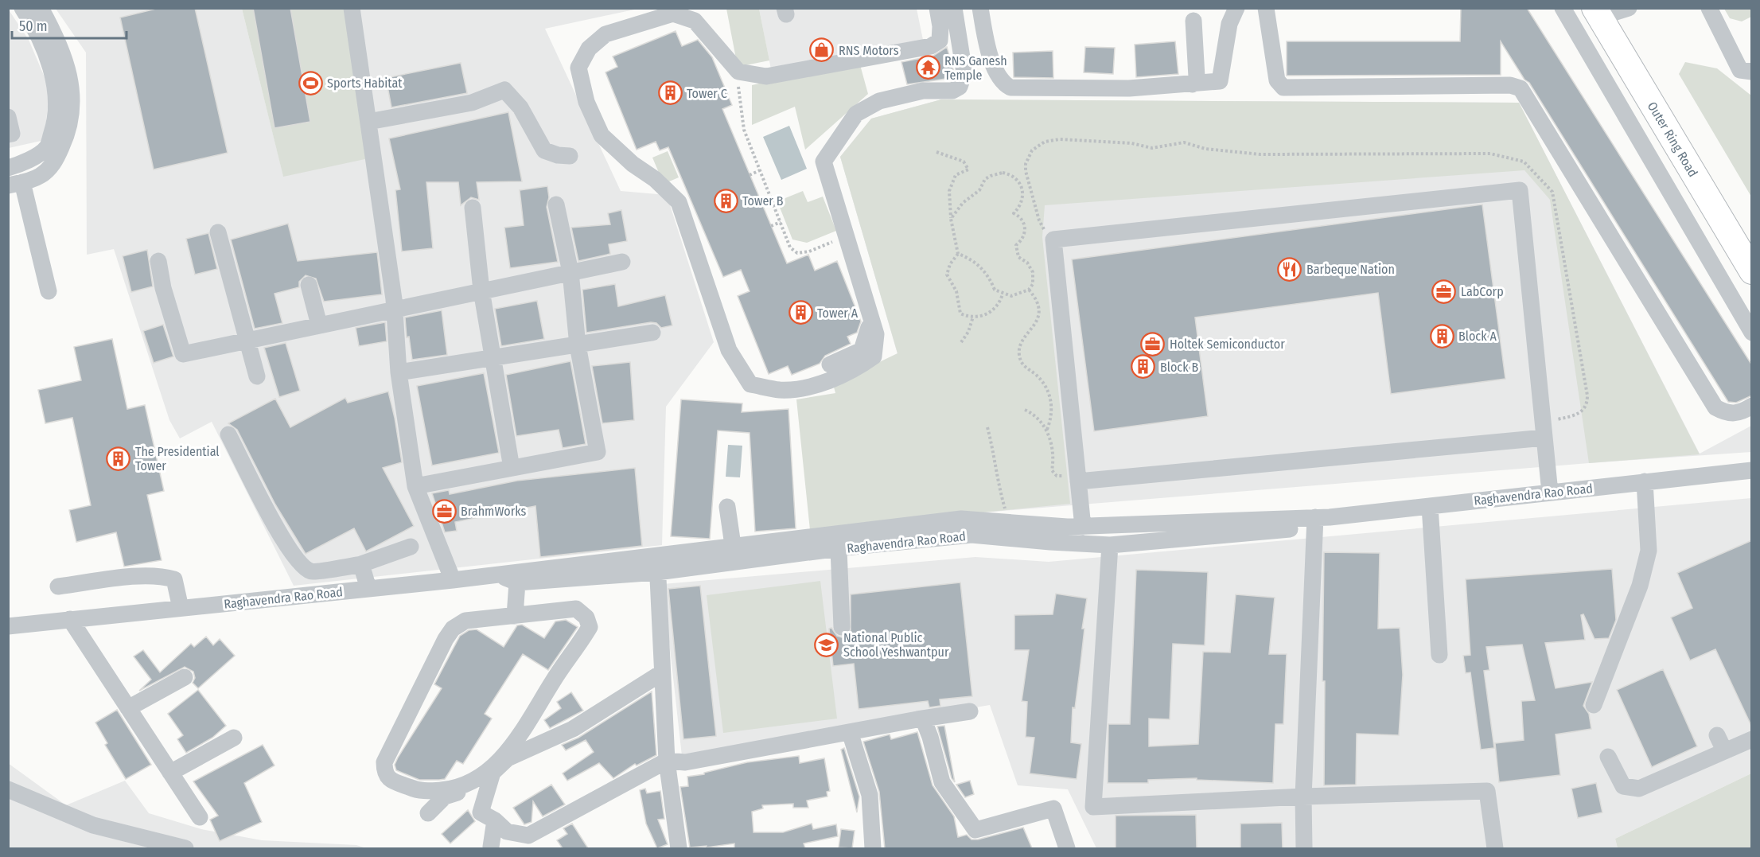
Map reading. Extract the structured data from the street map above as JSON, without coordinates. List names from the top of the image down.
{
  "streets": {
    "highway": ["Outer Ring Road"],
    "street": ["Raghavendra Rao Road"]
  },
  "places": {
    "shop": ["RNS Motors"],
    "temple": ["RNS Ganesh Temple"],
    "sports": ["Sports Habitat"],
    "building": [
      "Tower C",
      "Tower B",
      "Tower A",
      "Block A",
      "Block B",
      "The Presidential Tower"
    ],
    "restaurant": ["Barbeque Nation"],
    "office": ["LabCorp", "Holtek Semiconductor", "BrahmWorks"],
    "school or university": ["National Public School Yeshwantpur"]
  },
  "scale_bar": "50 m"
}
